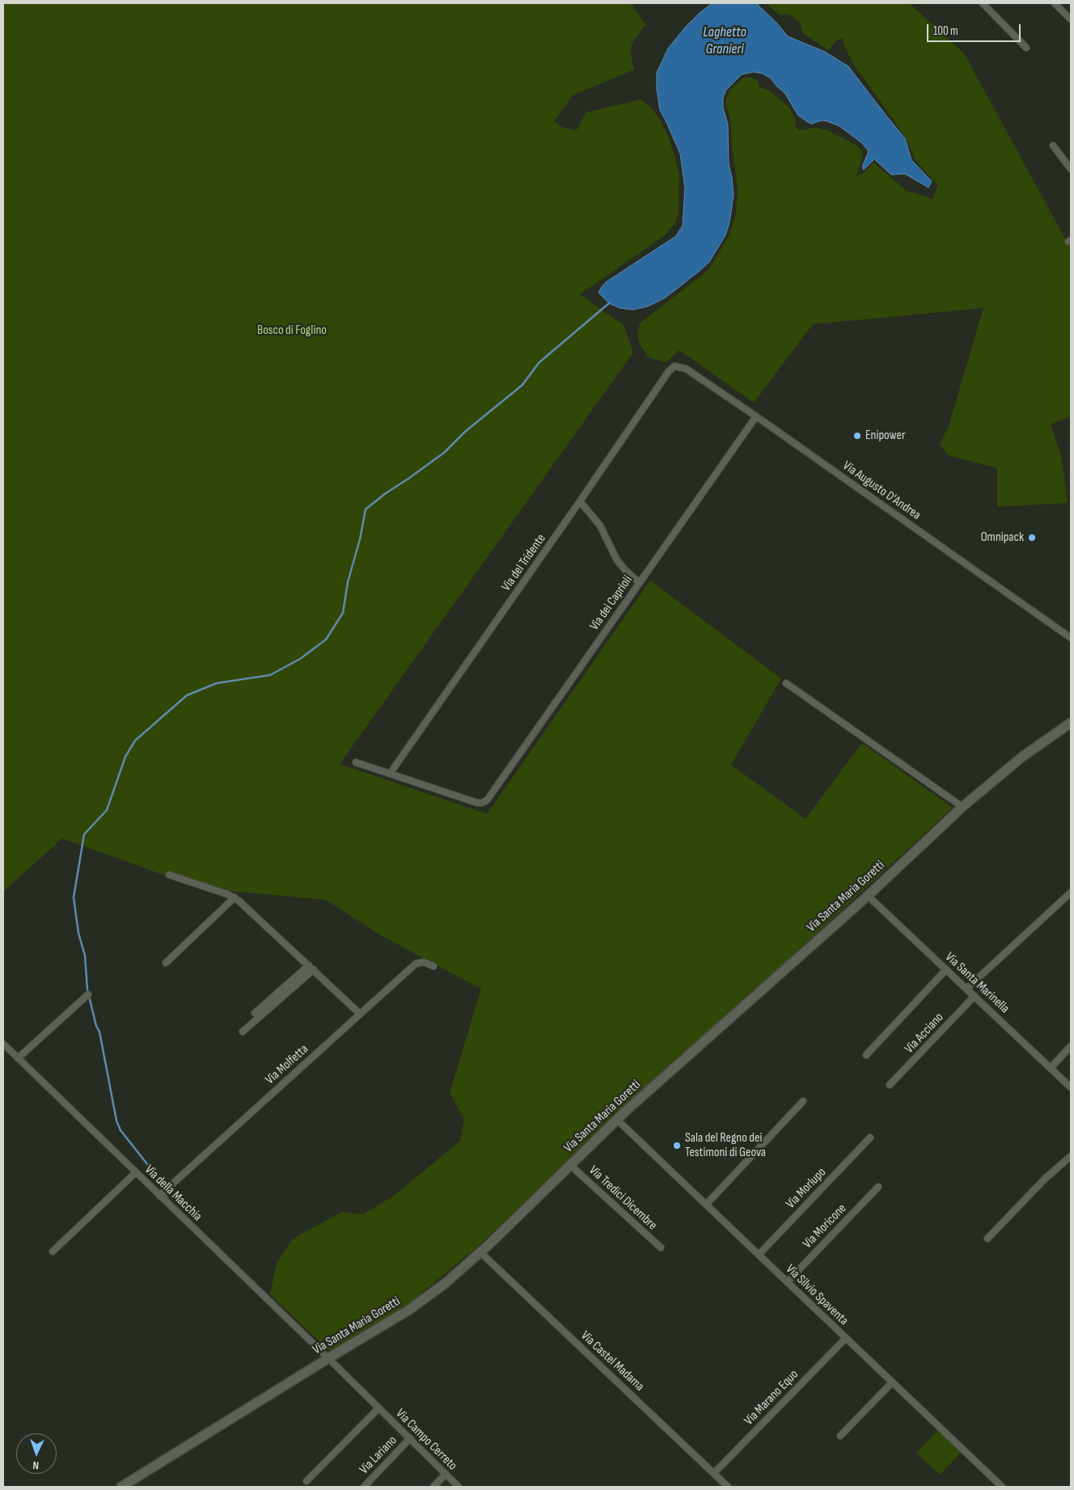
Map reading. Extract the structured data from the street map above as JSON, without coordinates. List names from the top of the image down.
{
  "streets": {
    "main road": ["Via Santa Maria Goretti"],
    "street": [
      "Via Augusto D'Andrea",
      "Via del Tridente",
      "Via dei Caprioli",
      "Via Santa Marinella",
      "Via Acciano",
      "Via Molfetta",
      "Via Morlupo",
      "Via della Macchia",
      "Via Tredici Dicembre",
      "Via Moricone",
      "Via Silvio Spaventa",
      "Via Castel Madama",
      "Via Marano Equo",
      "Via Campo Cerreto",
      "Via Lariano"
    ]
  },
  "crossings": [
    ["Via Augusto D'Andrea", "Via del Tridente"],
    ["Via Augusto D'Andrea", "Via dei Caprioli"],
    ["Via del Tridente", "Via dei Caprioli"],
    ["Via Santa Maria Goretti", "Via Santa Marinella"],
    ["Via Santa Maria Goretti", "Via della Macchia"],
    ["Via Santa Maria Goretti", "Via Tredici Dicembre"],
    ["Via Santa Maria Goretti", "Via Silvio Spaventa"],
    ["Via Santa Maria Goretti", "Via Castel Madama"],
    ["Via Santa Maria Goretti", "Via Campo Cerreto"],
    ["Via Santa Marinella", "Via Acciano"],
    ["Via Molfetta", "Via della Macchia"],
    ["Via Morlupo", "Via Silvio Spaventa"],
    ["Via della Macchia", "Via Campo Cerreto"],
    ["Via Moricone", "Via Silvio Spaventa"],
    ["Via Silvio Spaventa", "Via Marano Equo"],
    ["Via Castel Madama", "Via Marano Equo"],
    ["Via Campo Cerreto", "Via Lariano"]
  ],
  "water": ["Laghetto Granieri"],
  "parks": ["Bosco di Foglino"],
  "places": ["Enipower", "Omnipack", "Sala del Regno dei Testimoni di Geova"],
  "scale_bar": "100 m",
  "north": "bottom"
}
